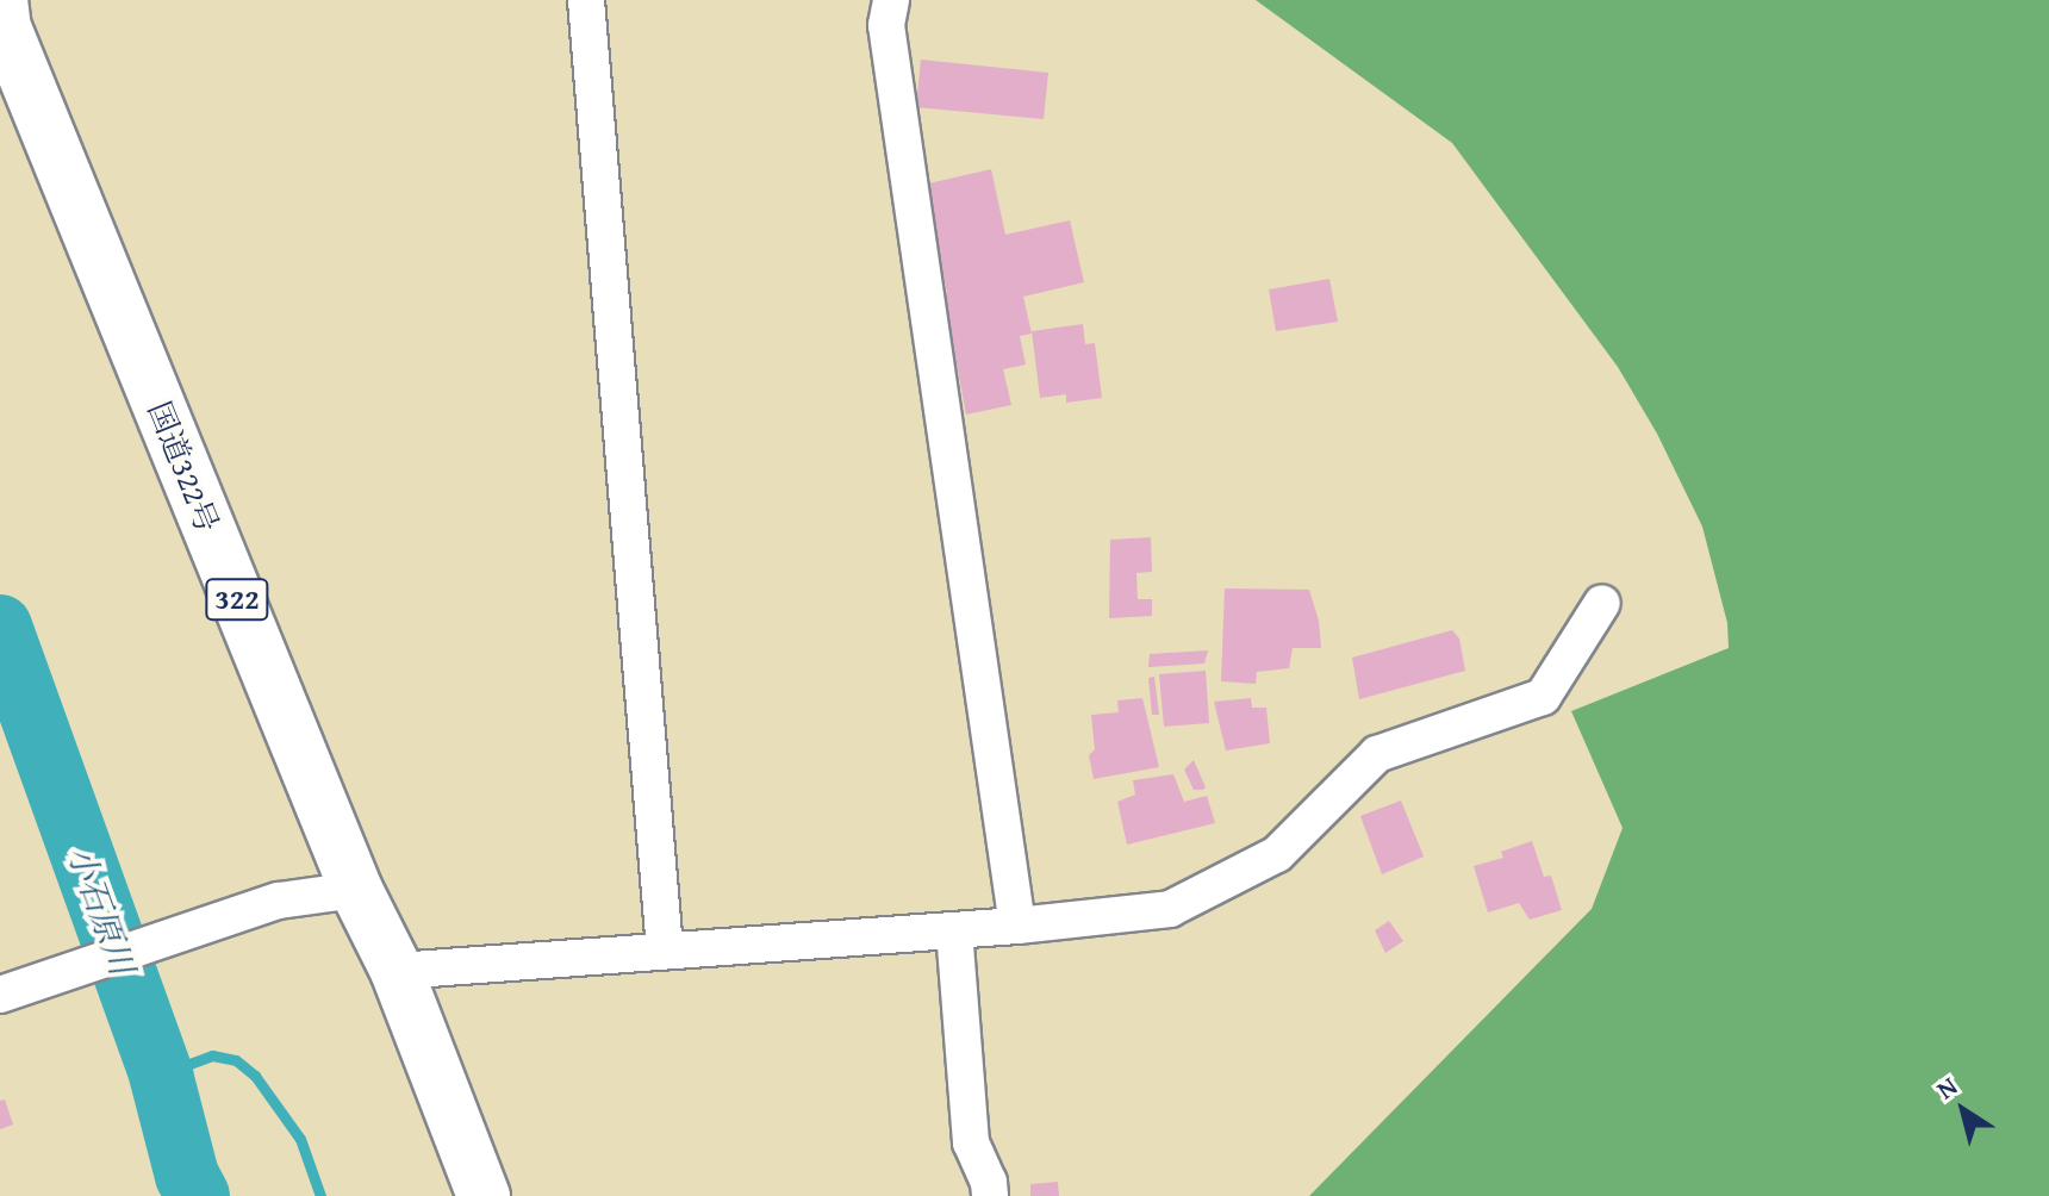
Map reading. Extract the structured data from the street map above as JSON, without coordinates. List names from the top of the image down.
{
  "streets": {
    "highway": ["国道322号", "322"]
  },
  "water": ["小石原川"],
  "north": "top left"
}
